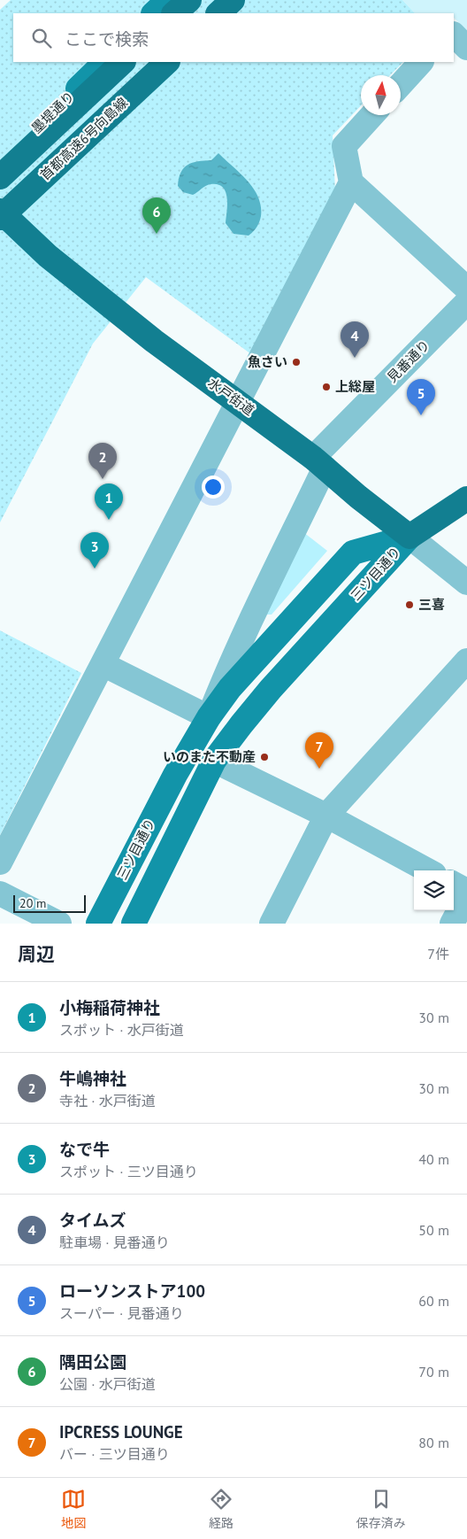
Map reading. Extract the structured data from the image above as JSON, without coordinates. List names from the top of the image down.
{
  "streets": {
    "highway": ["首都高速6号向島線", "水戸街道"],
    "main road": ["墨堤通り", "三ツ目通り"],
    "street": ["見番通り"]
  },
  "crossings": [
    ["見番通り", "水戸街道"],
    ["見番通り", "三ツ目通り"],
    ["水戸街道", "三ツ目通り"]
  ],
  "places": [
    "魚さい",
    "上総屋",
    "三喜",
    "いのまた不動産"
  ],
  "scale_bar": "20 m",
  "north": "top",
  "page": {
    "search": "ここで検索",
    "pins": [
      "6",
      "4",
      "5",
      "2",
      "1",
      "3",
      "7"
    ],
    "scale": "20 m",
    "heading": ["周辺", "7件"],
    "list": [
      {
        "mark": "1",
        "name": "小梅稲荷神社",
        "note": "スポット · 水戸街道",
        "value": "30 m"
      },
      {
        "mark": "2",
        "name": "牛嶋神社",
        "note": "寺社 · 水戸街道",
        "value": "30 m"
      },
      {
        "mark": "3",
        "name": "なで牛",
        "note": "スポット · 三ツ目通り",
        "value": "40 m"
      },
      {
        "mark": "4",
        "name": "タイムズ",
        "note": "駐車場 · 見番通り",
        "value": "50 m"
      },
      {
        "mark": "5",
        "name": "ローソンストア100",
        "note": "スーパー · 見番通り",
        "value": "60 m"
      },
      {
        "mark": "6",
        "name": "隅田公園",
        "note": "公園 · 水戸街道",
        "value": "70 m"
      },
      {
        "mark": "7",
        "name": "IPCRESS LOUNGE",
        "note": "バー · 三ツ目通り",
        "value": "80 m"
      }
    ],
    "nav": ["地図", "経路", "保存済み"]
  }
}
